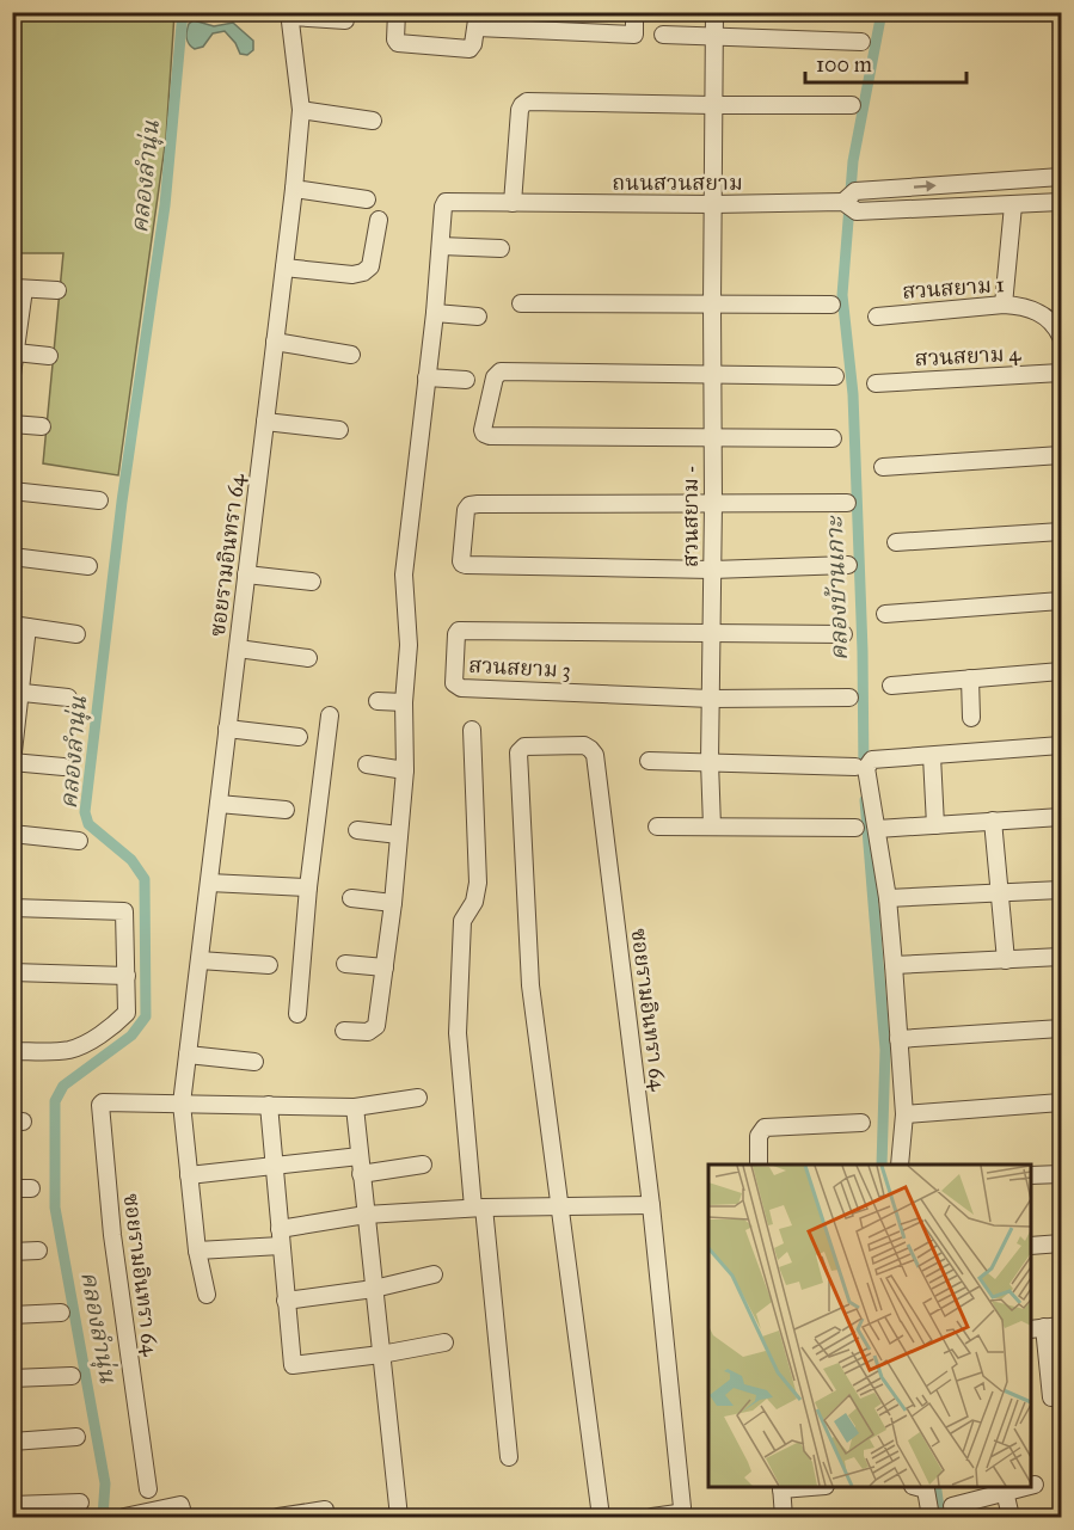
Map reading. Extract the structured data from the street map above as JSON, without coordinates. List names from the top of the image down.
{
  "streets": {
    "street": [
      "ถนนสวนสยาม",
      "สวนสยาม 1",
      "สวนสยาม 4",
      "สวนสยาม -",
      "ซอยรามอินทรา 64",
      "สวนสยาม 3"
    ]
  },
  "crossings": [
    ["ถนนสวนสยาม", "สวนสยาม -"],
    ["สวนสยาม -", "สวนสยาม 3"]
  ],
  "water": ["คลองลำนุ่น", "คลองบ้านเกาะ"],
  "scale_bar": "100 m"
}
